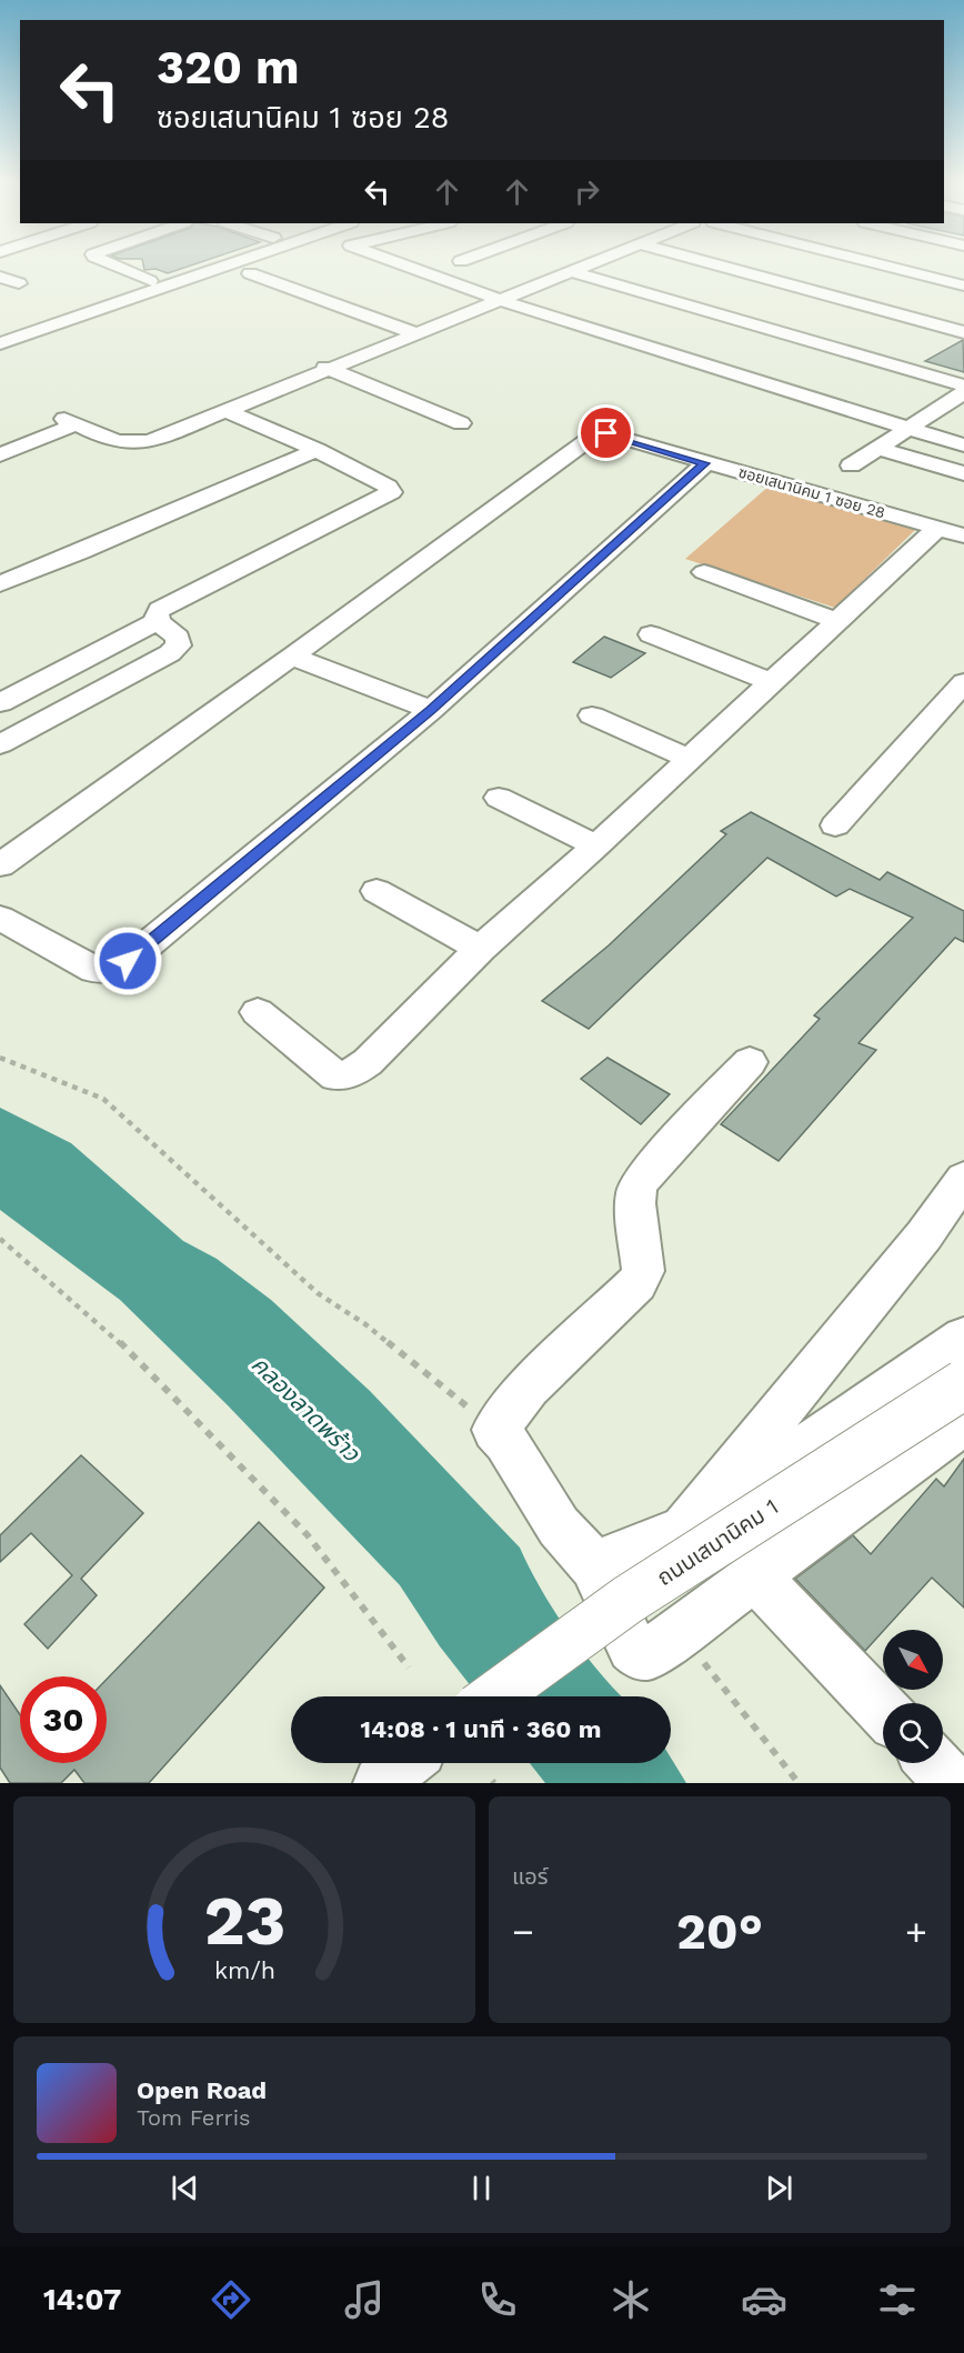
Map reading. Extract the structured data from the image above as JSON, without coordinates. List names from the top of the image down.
{
  "streets": {
    "street": ["ซอยเสนานิคม 1 ซอย 28", "ถนนเสนานิคม 1"]
  },
  "water": ["คลองลาดพร้าว"],
  "north": "bottom right",
  "page": {
    "turn": ["320 m", "ซอยเสนานิคม 1 ซอย 28"],
    "limit": "30",
    "trip": "14:08 · 1 นาที · 360 m",
    "tile": "แอร์",
    "heat": ["−", "20°", "+"],
    "song": ["Open Road", "Tom Ferris"],
    "tabs": "14:07",
    "gauge": ["23", "km/h"]
  }
}
